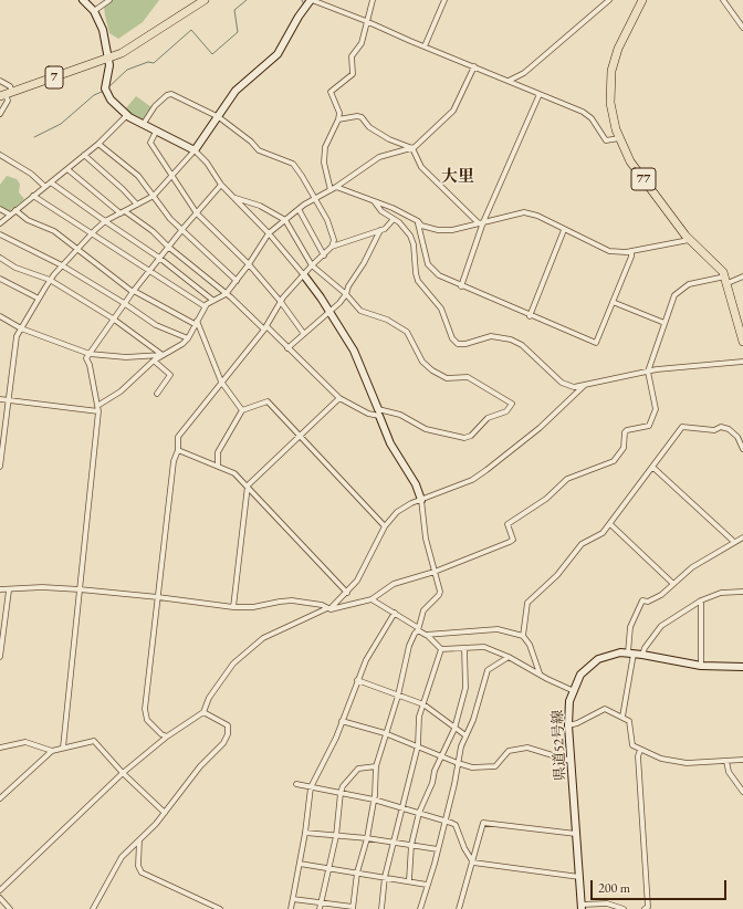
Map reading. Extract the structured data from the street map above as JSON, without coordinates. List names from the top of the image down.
{
  "streets": {
    "main road": ["7", "77"],
    "street": ["県道52号線"]
  },
  "districts": ["大里"],
  "scale_bar": "200 m"
}
